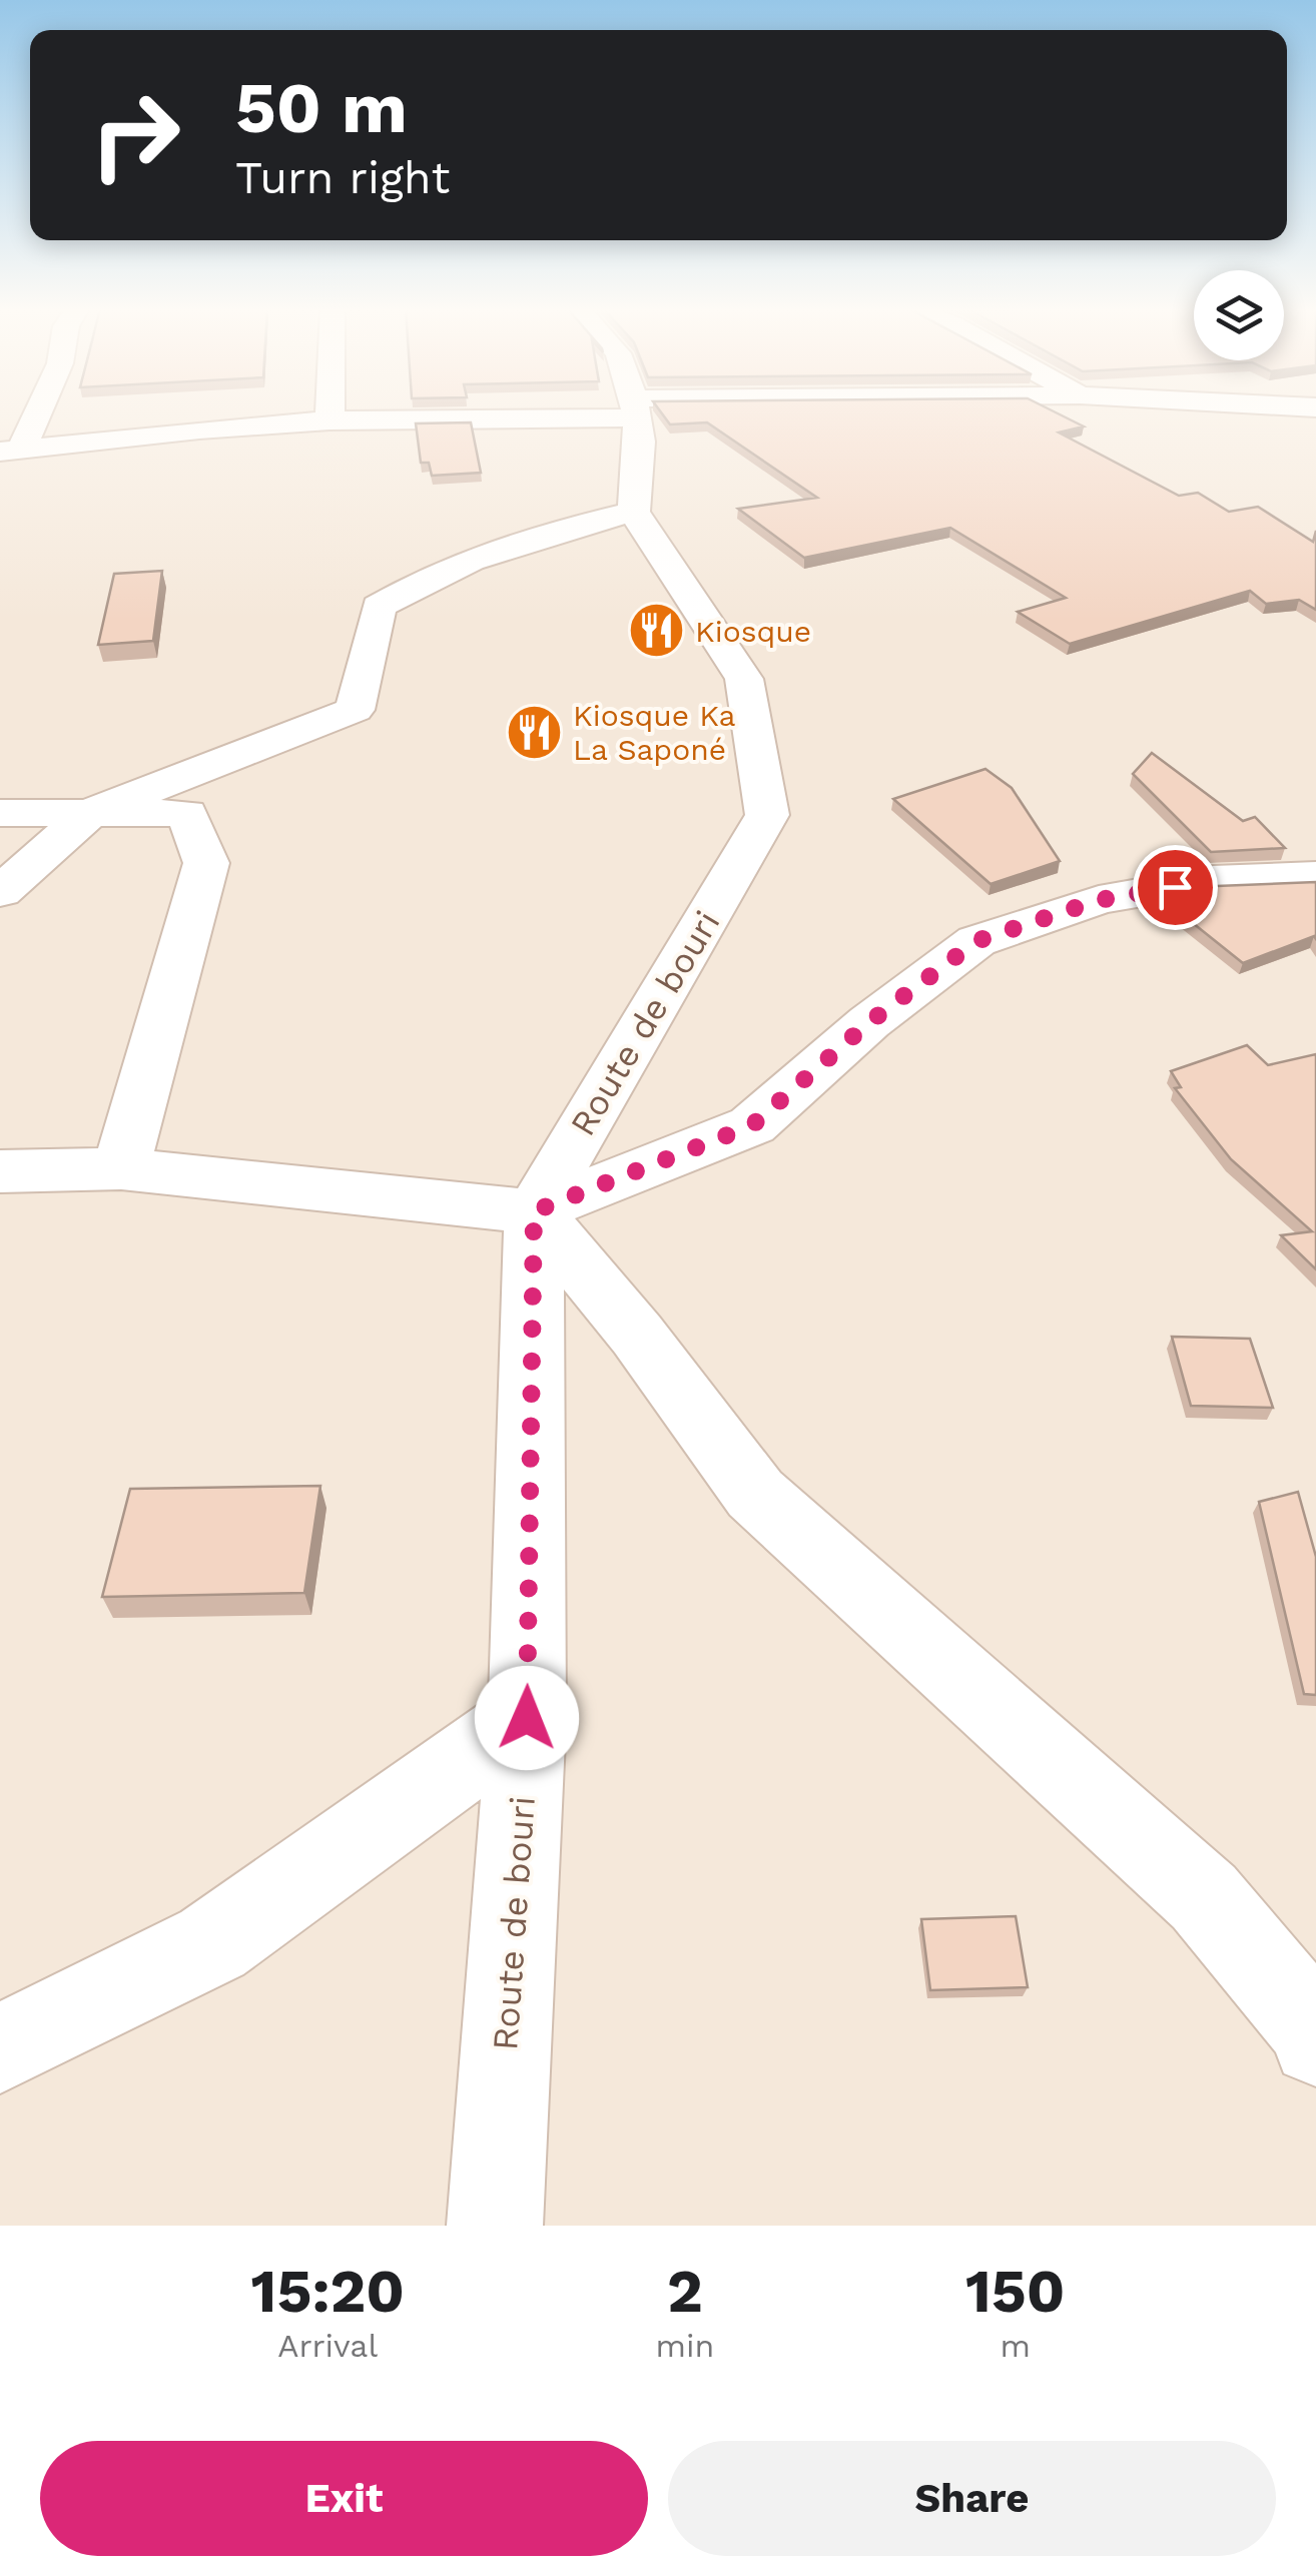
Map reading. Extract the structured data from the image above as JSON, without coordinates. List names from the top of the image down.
{
  "streets": {
    "street": ["Route de bouri"]
  },
  "places": {
    "restaurant": ["Kiosque", "Kiosque Ka La Saponé"]
  },
  "page": {
    "turn": ["50 m", "Turn right"],
    "eta": [
      "15:20",
      "Arrival",
      "2",
      "min",
      "150",
      "m"
    ],
    "buttons": ["Exit", "Share"]
  }
}
